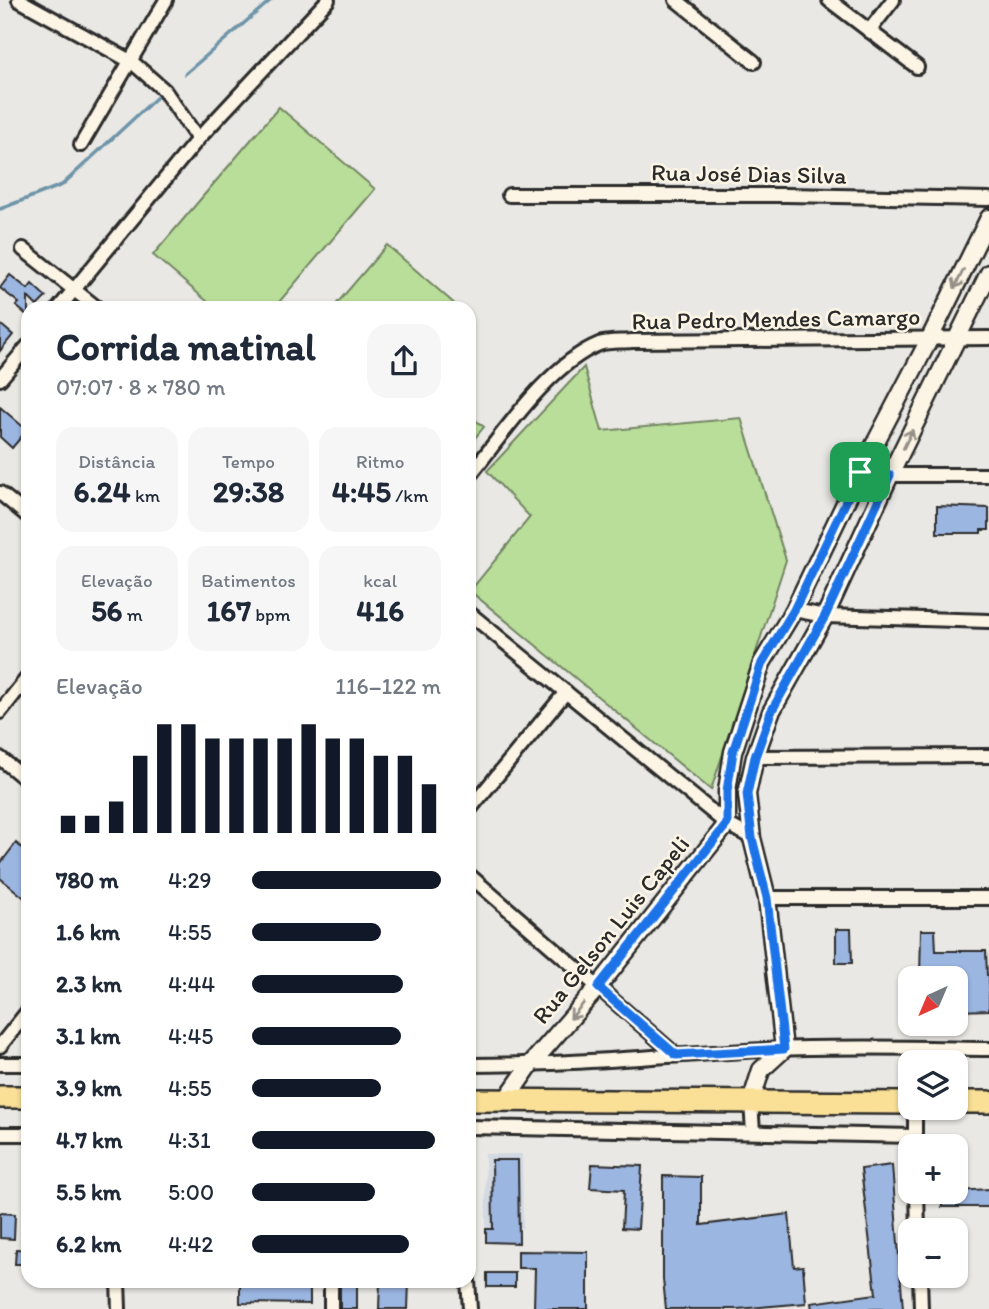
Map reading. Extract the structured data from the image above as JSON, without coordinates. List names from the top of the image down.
{
  "streets": {
    "street": ["Rua José Dias Silva", "Rua Pedro Mendes Camargo", "Rua Gelson Luis Capeli"]
  },
  "north": "bottom left",
  "page": {
    "heading": ["Corrida matinal", "07:07 · 8 × 780 m"],
    "stats": [
      ["Distância", "6.24 km"],
      ["Tempo", "29:38"],
      ["Ritmo", "4:45 /km"],
      ["Elevação", "56 m"],
      ["Batimentos", "167 bpm"],
      ["kcal", "416"]
    ],
    "chart": ["Elevação", "116–122 m"],
    "list": [
      {
        "name": "780 m",
        "note": "4:29"
      },
      {
        "name": "1.6 km",
        "note": "4:55"
      },
      {
        "name": "2.3 km",
        "note": "4:44"
      },
      {
        "name": "3.1 km",
        "note": "4:45"
      },
      {
        "name": "3.9 km",
        "note": "4:55"
      },
      {
        "name": "4.7 km",
        "note": "4:31"
      },
      {
        "name": "5.5 km",
        "note": "5:00"
      },
      {
        "name": "6.2 km",
        "note": "4:42"
      }
    ],
    "map_buttons": ["+", "−"]
  }
}
